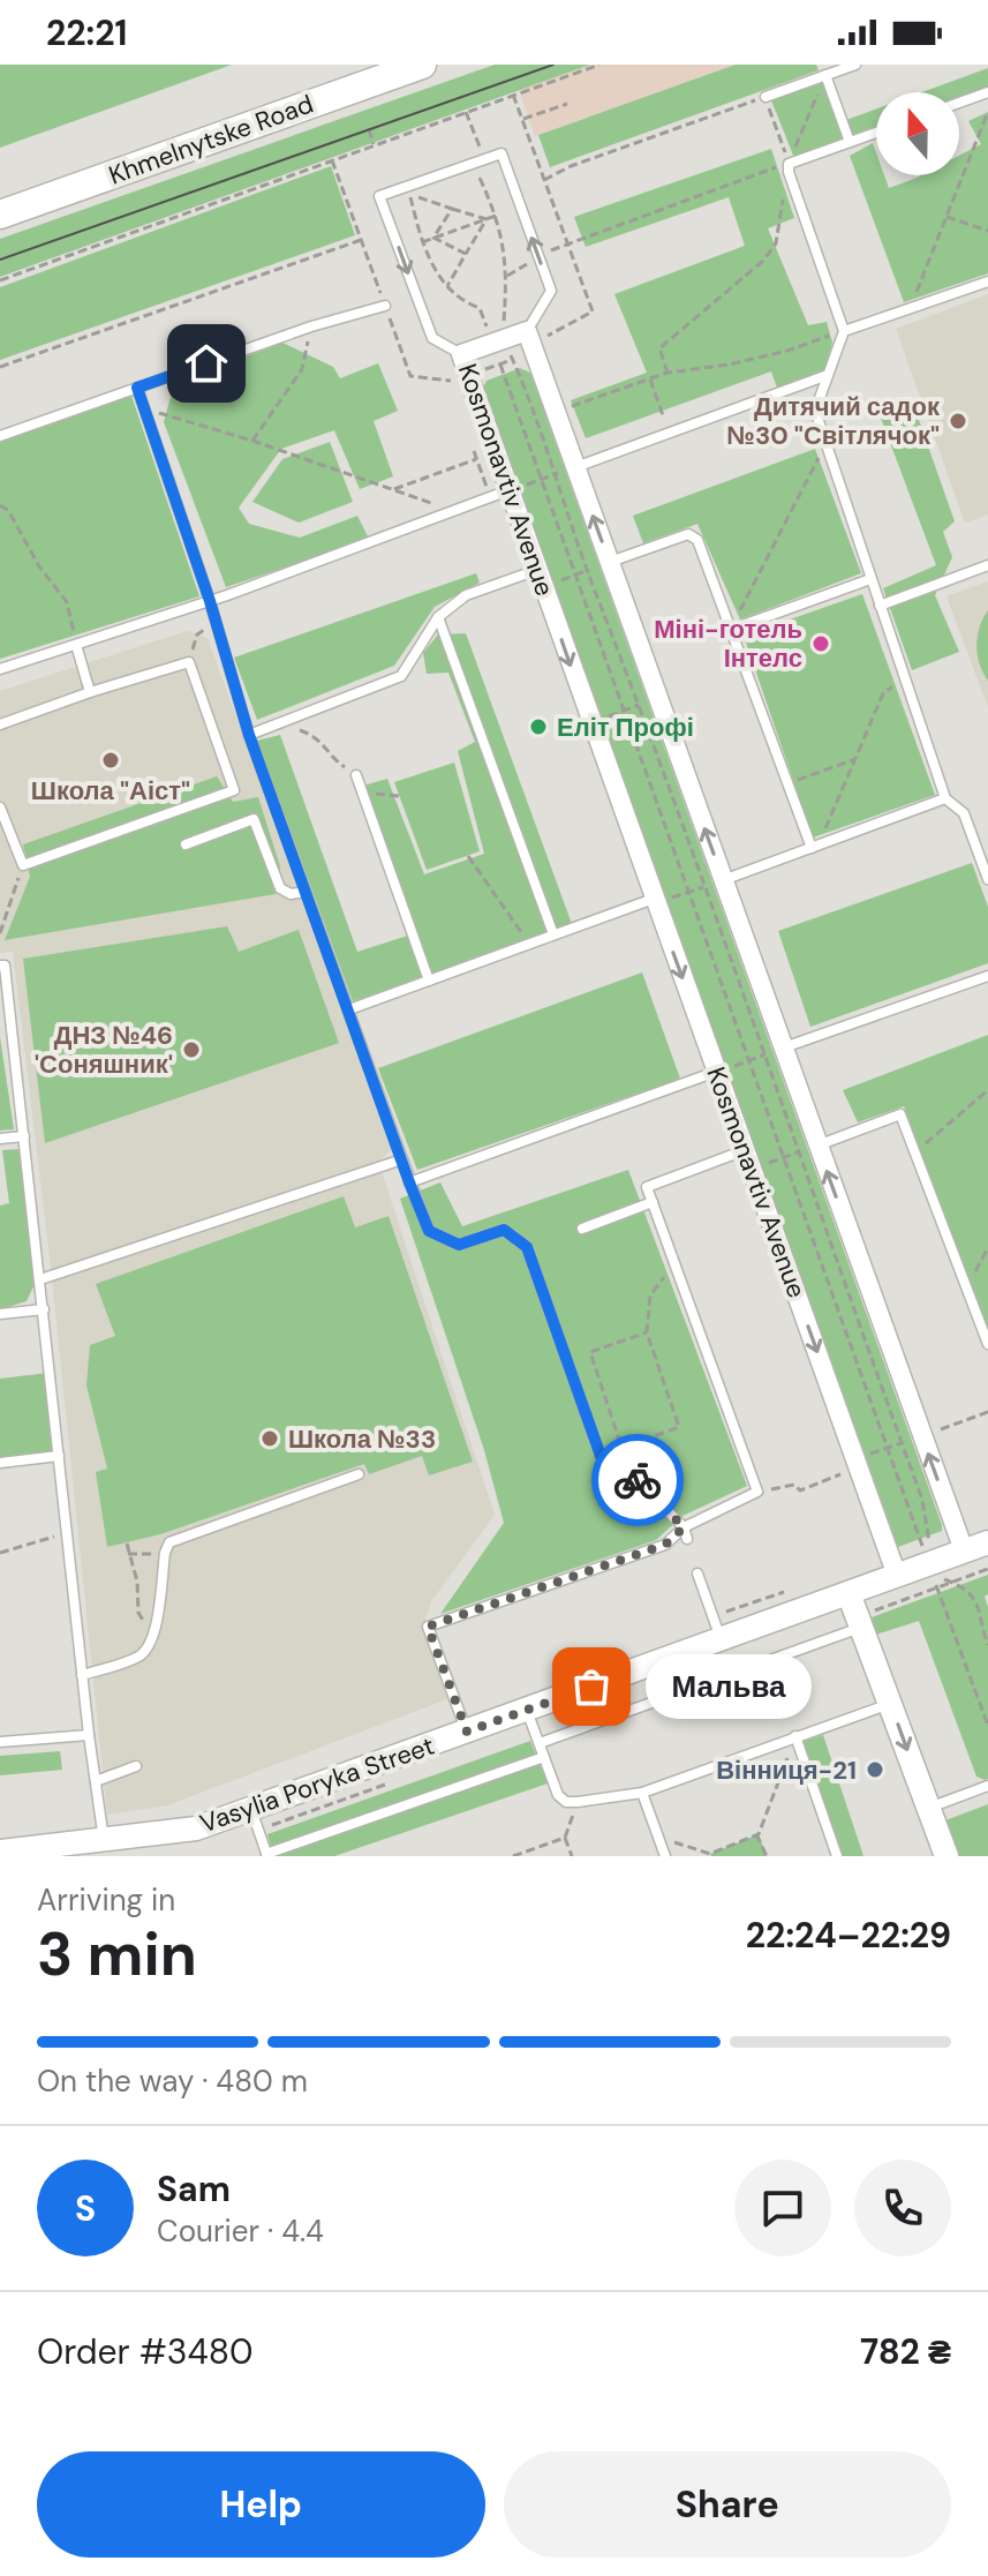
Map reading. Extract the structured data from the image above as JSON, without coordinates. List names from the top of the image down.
{
  "streets": {
    "main road": ["Khmelnytske Road"],
    "street": ["Kosmonavtiv Avenue", "Vasylia Poryka Street"]
  },
  "crossings": [
    ["Kosmonavtiv Avenue", "Vasylia Poryka Street"]
  ],
  "places": [
    "Дитячий садок №30 \"Світлячок\"",
    "Міні-готель Інтелс",
    "Еліт Профі",
    "Школа \"Аіст\"",
    "ДНЗ №46 'Соняшник'",
    "Школа №33",
    "Мальва",
    "Вінниця-21"
  ],
  "north": "top",
  "page": {
    "status": "22:21",
    "bubble": "Мальва",
    "heading": ["3 min", "Arriving in", "22:24–22:29"],
    "panel": [
      "Sam",
      "Courier · 4.4",
      "Order #3480",
      "782 ₴"
    ],
    "bar": "On the way · 480 m",
    "round": "S",
    "buttons": ["Help", "Share"]
  }
}
